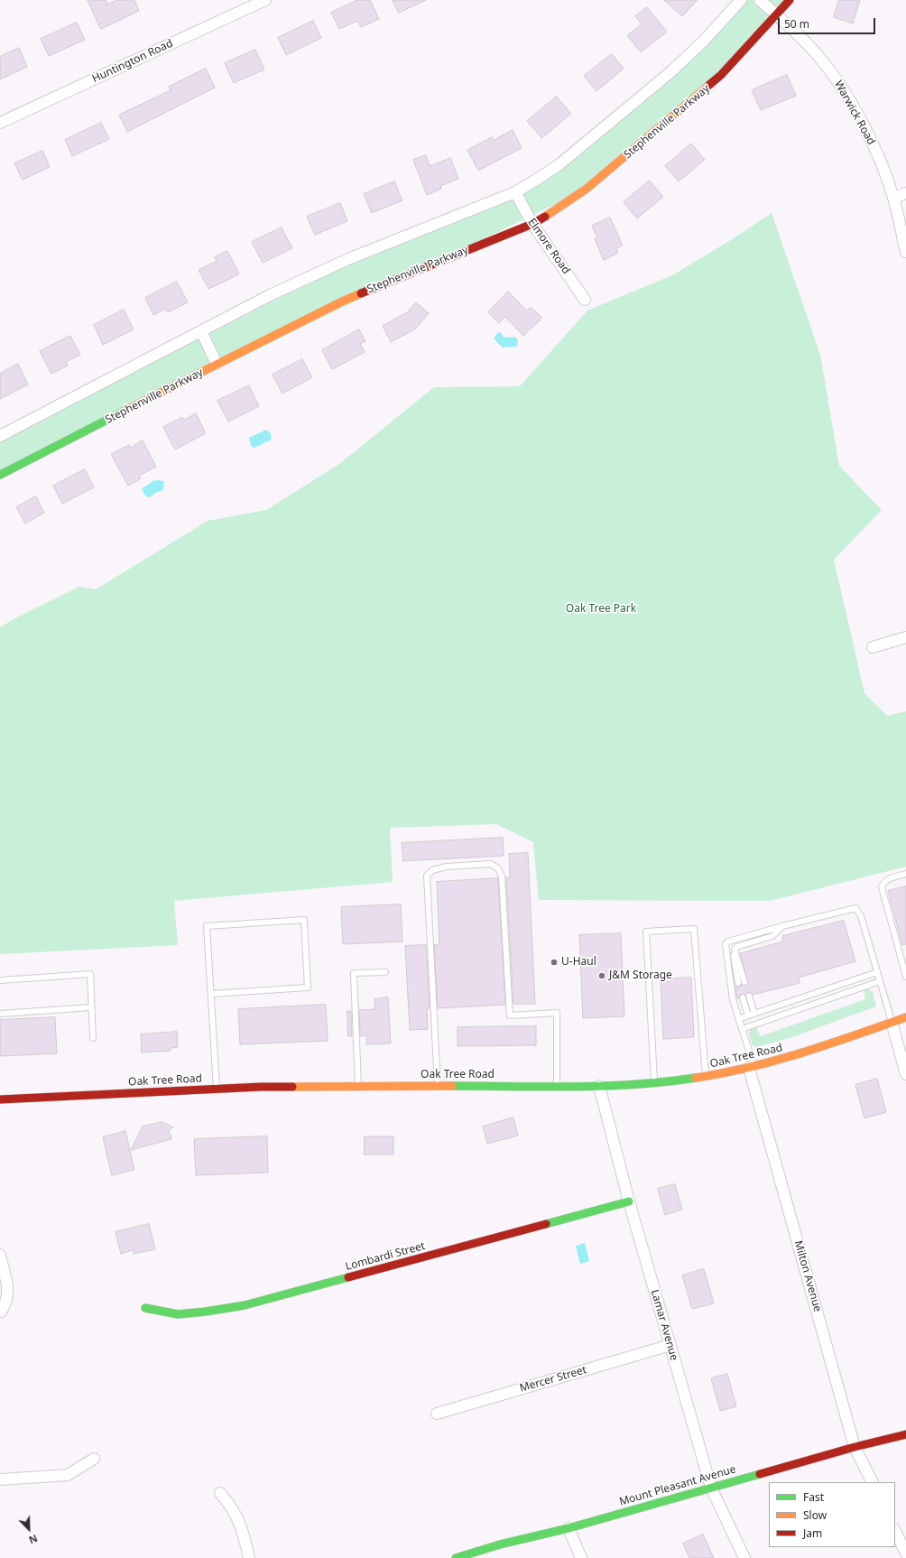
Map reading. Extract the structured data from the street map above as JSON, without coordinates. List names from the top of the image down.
{
  "streets": {
    "street": [
      "Huntington Road",
      "Warwick Road",
      "Stephenville Parkway",
      "Elmore Road",
      "Oak Tree Road",
      "Lombardi Street",
      "Milton Avenue",
      "Lamar Avenue",
      "Mercer Street",
      "Mount Pleasant Avenue"
    ]
  },
  "crossings": [
    ["Warwick Road", "Stephenville Parkway"],
    ["Stephenville Parkway", "Elmore Road"],
    ["Oak Tree Road", "Milton Avenue"],
    ["Oak Tree Road", "Lamar Avenue"],
    ["Lombardi Street", "Lamar Avenue"],
    ["Milton Avenue", "Mount Pleasant Avenue"],
    ["Lamar Avenue", "Mercer Street"],
    ["Lamar Avenue", "Mount Pleasant Avenue"]
  ],
  "parks": ["Oak Tree Park"],
  "places": ["U-Haul", "J&M Storage"],
  "legend": ["Fast", "Slow", "Jam"],
  "scale_bar": "50 m",
  "north": "bottom right"
}
